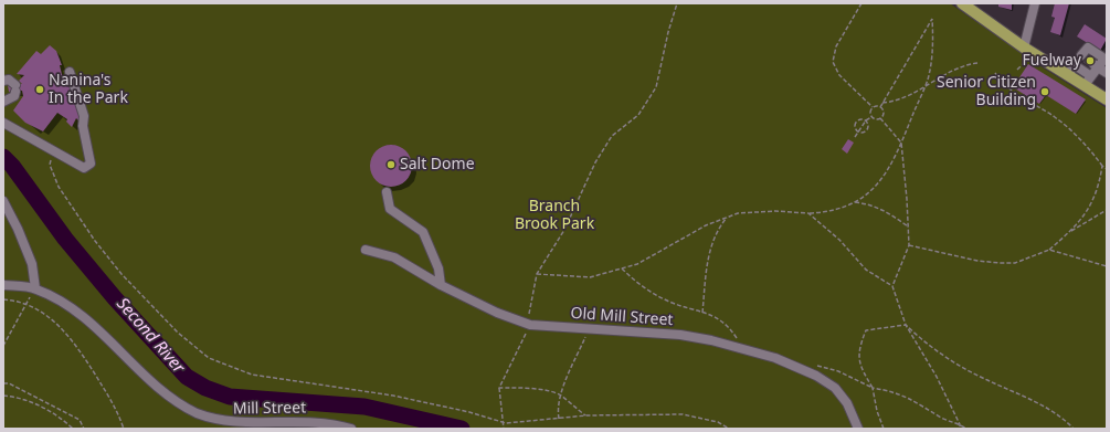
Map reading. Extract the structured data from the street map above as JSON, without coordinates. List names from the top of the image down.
{
  "streets": {
    "street": ["Old Mill Street", "Mill Street"]
  },
  "water": ["Second River"],
  "parks": ["Branch Brook Park"],
  "places": [
    "Fuelway",
    "Nanina's In the Park",
    "Senior Citizen Building",
    "Salt Dome"
  ]
}
